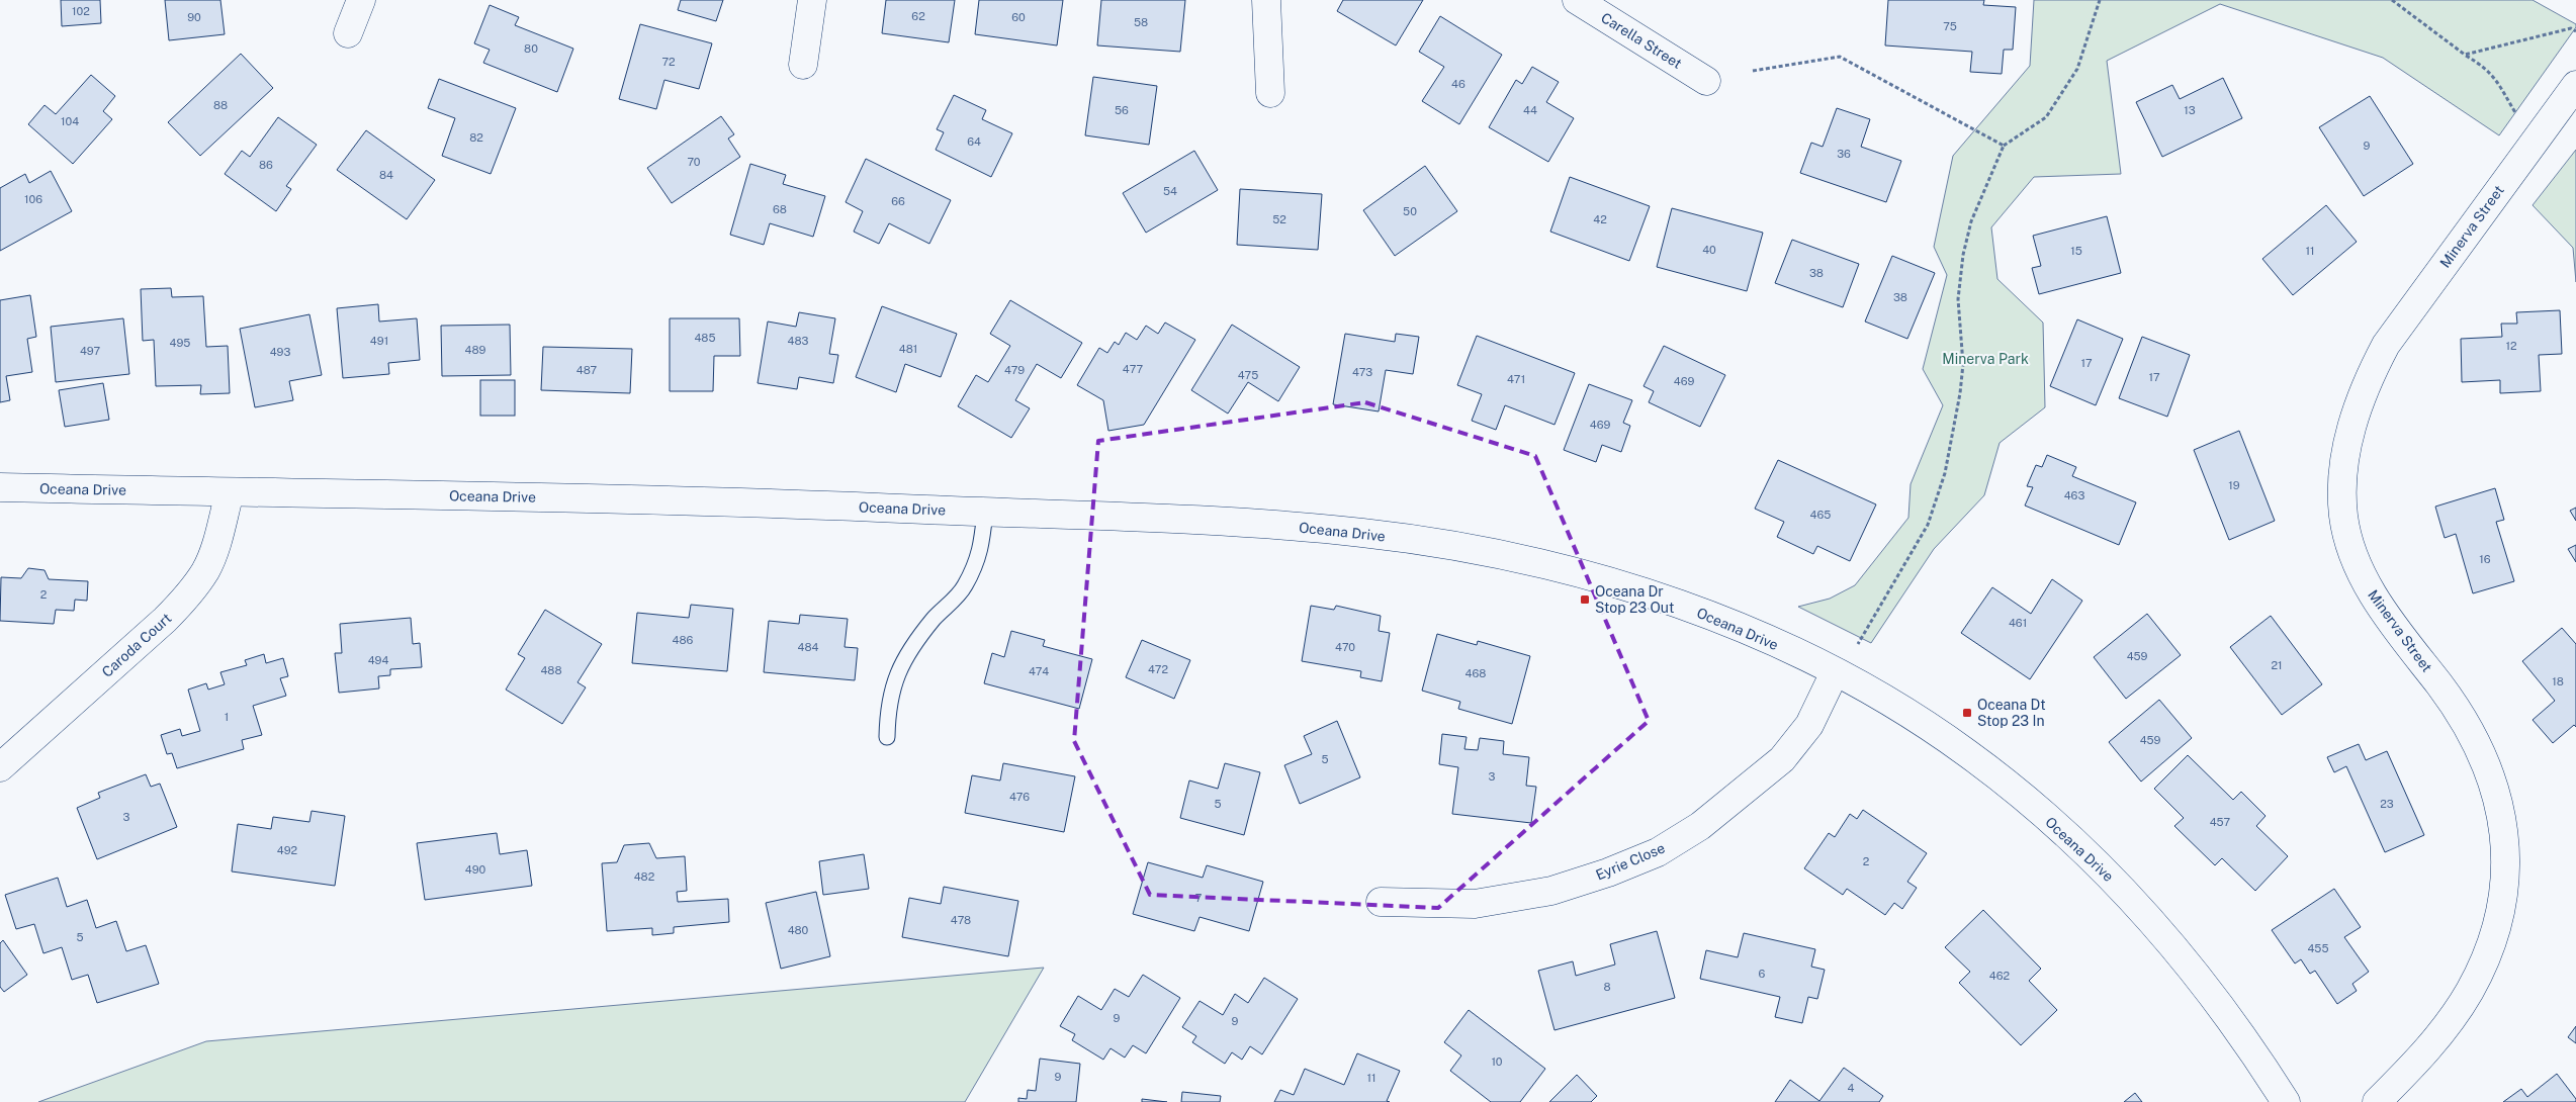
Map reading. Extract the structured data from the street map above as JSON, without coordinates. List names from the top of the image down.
{
  "streets": {
    "street": [
      "Carella Street",
      "Minerva Street",
      "Oceana Drive",
      "Caroda Court",
      "Eyrie Close"
    ]
  },
  "crossings": [
    ["Oceana Drive", "Caroda Court"],
    ["Oceana Drive", "Eyrie Close"]
  ],
  "parks": ["Minerva Park"],
  "places": {
    "transit": ["Oceana Dr Stop 23 Out", "Oceana Dt Stop 23 In"]
  },
  "house_numbers": [
    "102",
    "62",
    "90",
    "60",
    "58",
    "75",
    "80",
    "72",
    "46",
    "88",
    "56",
    "44",
    "13",
    "104",
    "82",
    "64",
    "9",
    "36",
    "70",
    "86",
    "84",
    "54",
    "106",
    "66",
    "68",
    "50",
    "52",
    "42",
    "40",
    "15",
    "11",
    "38",
    "38",
    "485",
    "491",
    "483",
    "495",
    "12",
    "481",
    "489",
    "497",
    "493",
    "17",
    "477",
    "487",
    "479",
    "473",
    "475",
    "17",
    "471",
    "469",
    "469",
    "19",
    "463",
    "465",
    "16",
    "2",
    "461",
    "486",
    "484",
    "470",
    "459",
    "494",
    "21",
    "472",
    "488",
    "474",
    "468",
    "18",
    "1",
    "459",
    "5",
    "3",
    "476",
    "5",
    "23",
    "3",
    "457",
    "492",
    "2",
    "490",
    "482",
    "7",
    "478",
    "480",
    "5",
    "455",
    "6",
    "462",
    "8",
    "9",
    "9",
    "10",
    "9",
    "11",
    "4"
  ]
}
